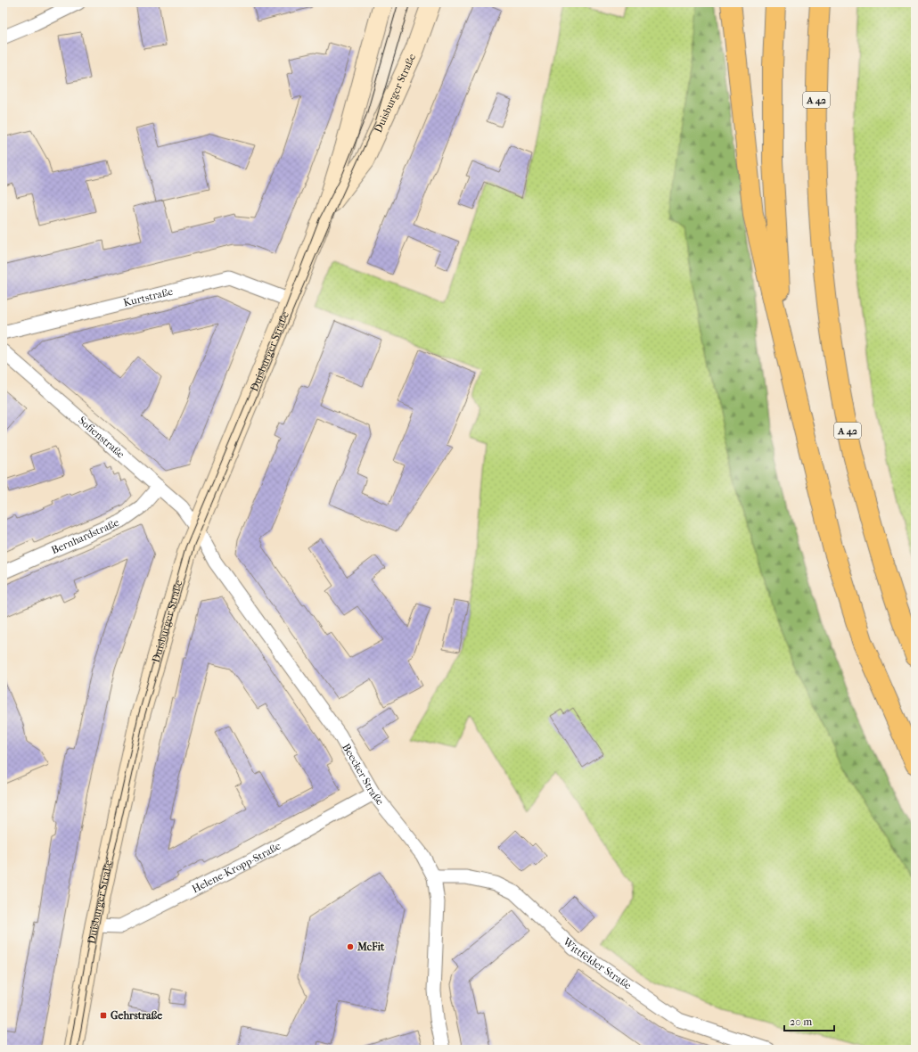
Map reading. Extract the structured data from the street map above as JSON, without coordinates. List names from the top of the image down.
{
  "streets": {
    "highway": ["A 42"],
    "main road": ["Duisburger Straße"],
    "street": [
      "Kurtstraße",
      "Sofienstraße",
      "Bernhardstraße",
      "Beecker Straße",
      "Helene-Kropp-Straße",
      "Wittfelder Straße"
    ]
  },
  "crossings": [
    ["Duisburger Straße", "Kurtstraße"],
    ["Duisburger Straße", "Sofienstraße"],
    ["Duisburger Straße", "Beecker Straße"],
    ["Duisburger Straße", "Helene-Kropp-Straße"],
    ["Sofienstraße", "Bernhardstraße"],
    ["Sofienstraße", "Beecker Straße"],
    ["Beecker Straße", "Helene-Kropp-Straße"],
    ["Beecker Straße", "Wittfelder Straße"]
  ],
  "places": {
    "other": ["McFit"],
    "transit": ["Gehrstraße"]
  },
  "scale_bar": "20 m"
}
